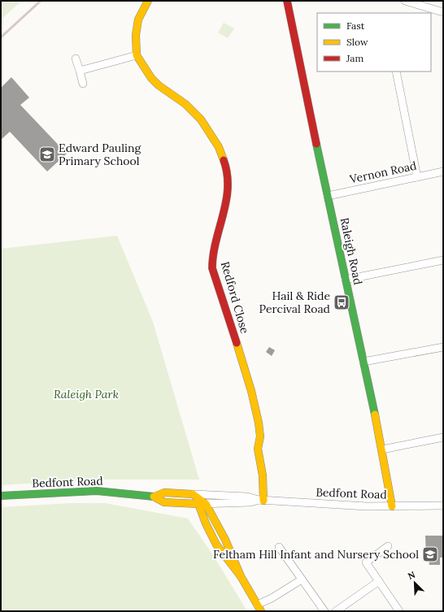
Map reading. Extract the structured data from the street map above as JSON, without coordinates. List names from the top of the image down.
{
  "streets": {
    "street": [
      "Vernon Road",
      "Raleigh Road",
      "Redford Close",
      "Bedfont Road"
    ]
  },
  "crossings": [
    ["Vernon Road", "Raleigh Road"],
    ["Raleigh Road", "Bedfont Road"],
    ["Redford Close", "Bedfont Road"]
  ],
  "parks": ["Raleigh Park"],
  "places": {
    "school or university": ["Edward Pauling Primary School", "Feltham Hill Infant and Nursery School"],
    "bus stop": ["Hail & Ride Percival Road"]
  },
  "legend": ["Fast", "Slow", "Jam"],
  "north": "top left"
}
